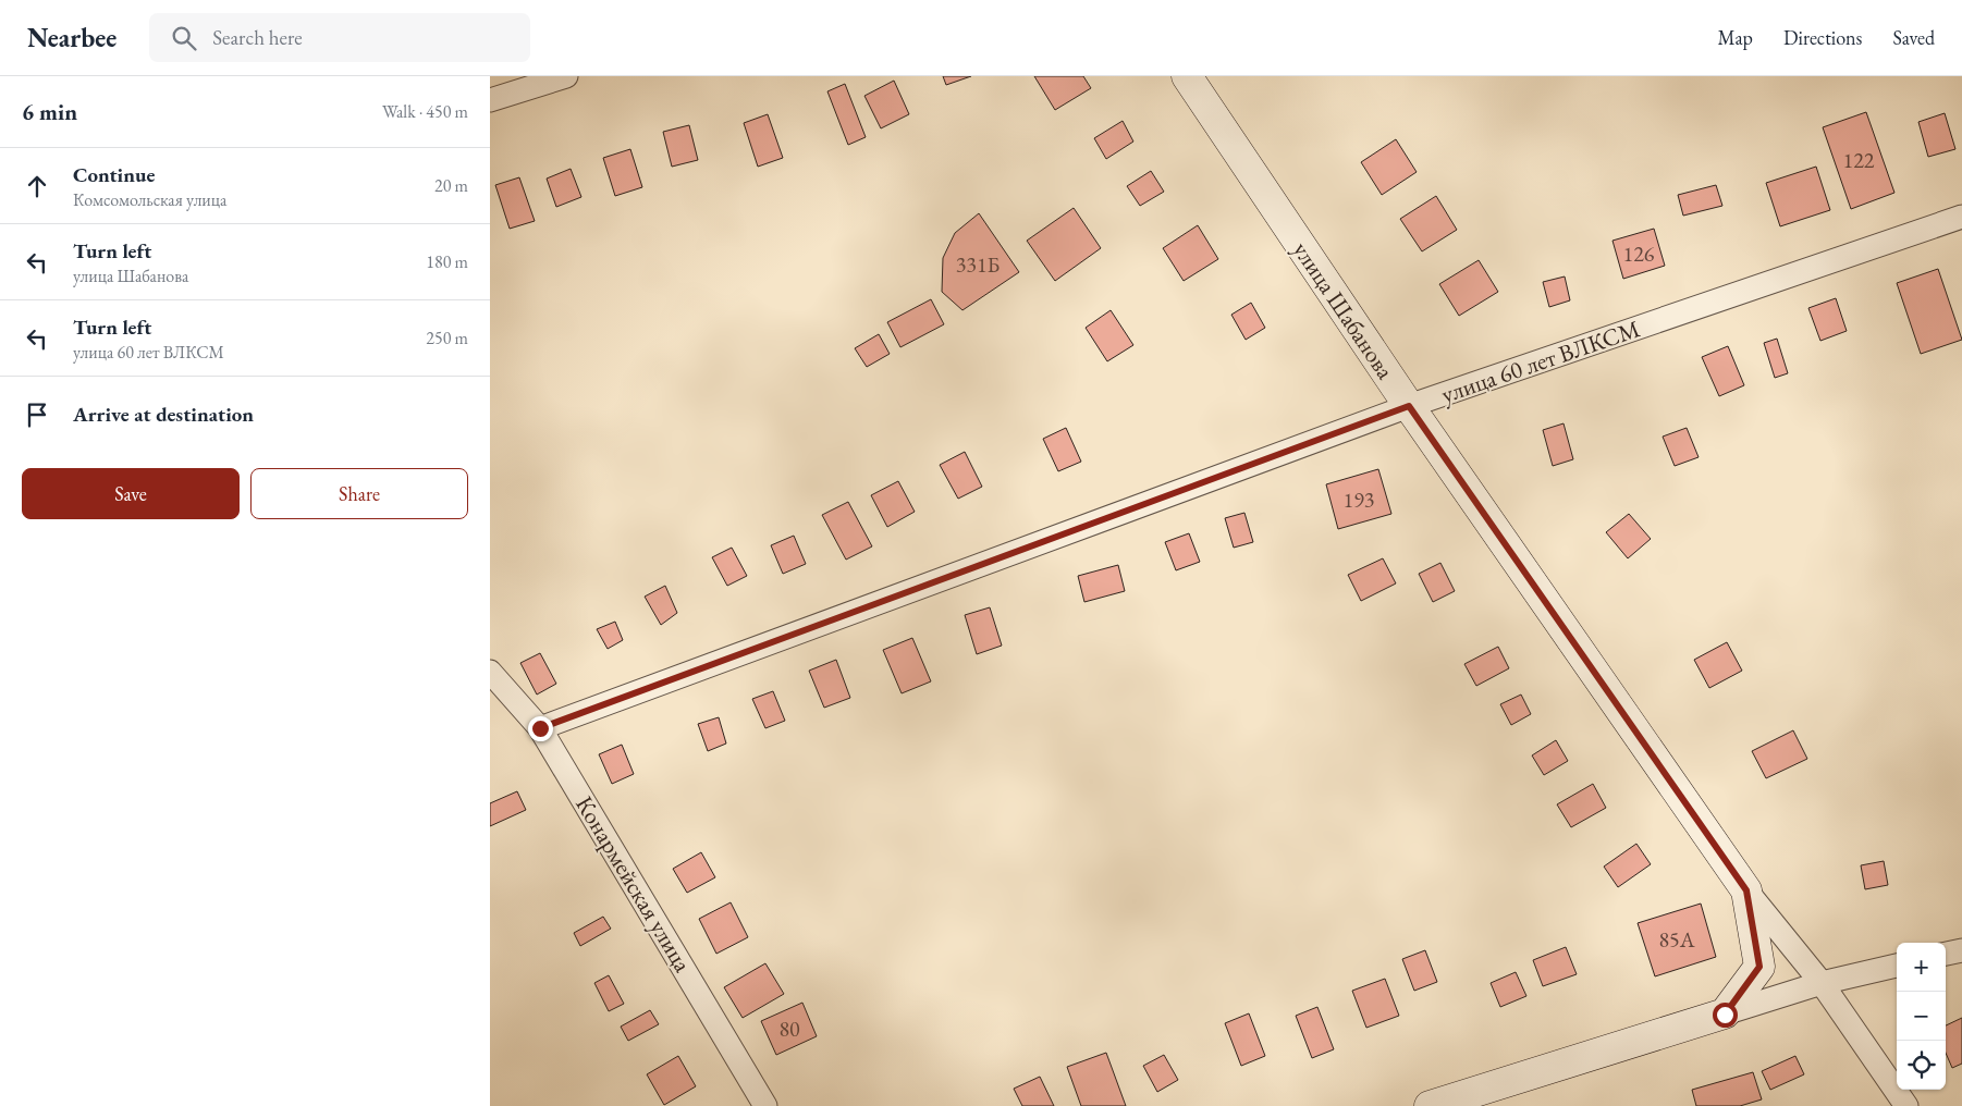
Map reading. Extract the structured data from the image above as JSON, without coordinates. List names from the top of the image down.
{
  "streets": {
    "street": ["улица Шабанова", "улица 60 лет ВЛКСМ", "Конармейская улица"]
  },
  "crossings": [
    ["улица Шабанова", "улица 60 лет ВЛКСМ"],
    ["улица 60 лет ВЛКСМ", "Конармейская улица"]
  ],
  "house_numbers": [
    "122",
    "126",
    "331Б",
    "193",
    "85А",
    "80"
  ],
  "page": {
    "header": "Nearbee",
    "search": "Search here",
    "nav": ["Map", "Directions", "Saved"],
    "heading": ["6 min", "Walk · 450 m"],
    "list": [
      ["Continue", "Комсомольская улица", "20 m"],
      ["Turn left", "улица Шабанова", "180 m"],
      ["Turn left", "улица 60 лет ВЛКСМ", "250 m"],
      "Arrive at destination"
    ],
    "buttons": ["Save", "Share"],
    "map_buttons": ["+", "−"]
  }
}
